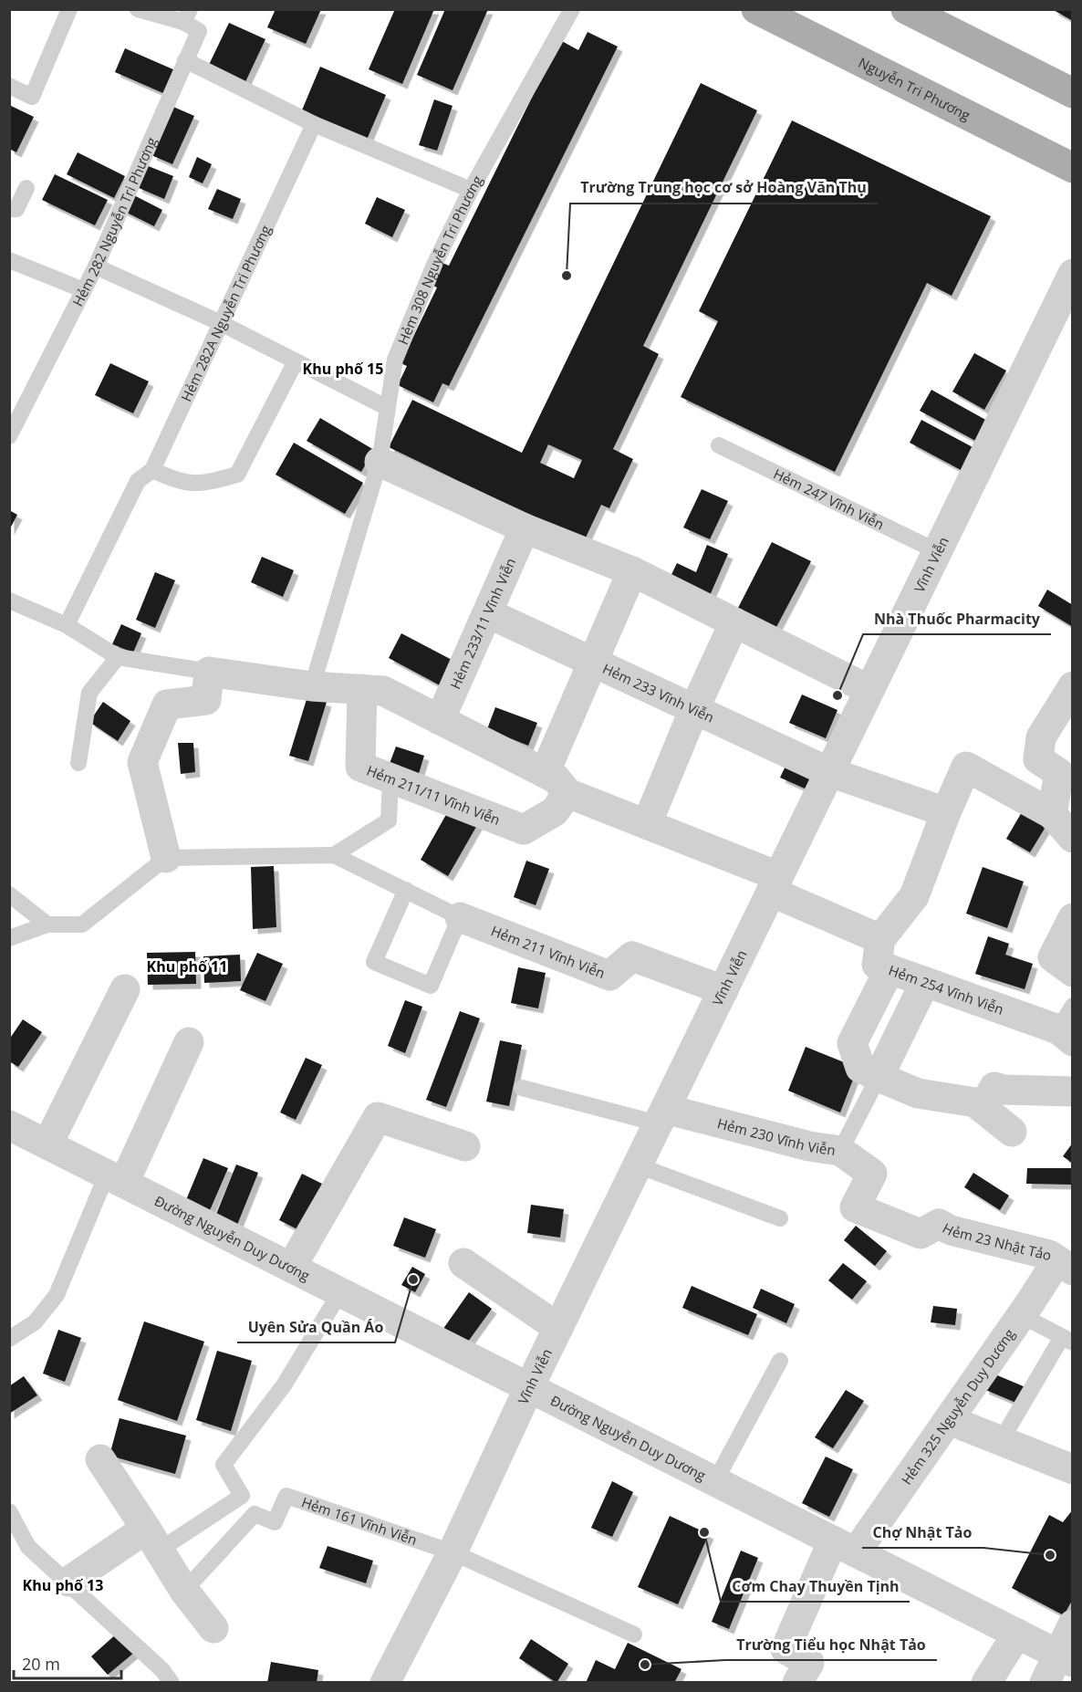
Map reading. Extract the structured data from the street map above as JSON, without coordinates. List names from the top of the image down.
{
  "streets": {
    "main road": ["Nguyễn Tri Phương"],
    "street": [
      "Vĩnh Viễn",
      "Hẻm 233/11 Vĩnh Viễn",
      "Hẻm 233 Vĩnh Viễn",
      "Hẻm 211/11 Vĩnh Viễn",
      "Hẻm 211 Vĩnh Viễn",
      "Hẻm 254 Vĩnh Viễn",
      "Hẻm 230 Vĩnh Viễn",
      "Đường Nguyễn Duy Dương",
      "Hẻm 23 Nhật Tảo",
      "Hẻm 325 Nguyễn Duy Dương"
    ],
    "lane": [
      "Hẻm 282 Nguyễn Tri Phương",
      "Hẻm 308 Nguyễn Tri Phương",
      "Hẻm 282A Nguyễn Tri Phương",
      "Hẻm 247 Vĩnh Viễn",
      "Hẻm 161 Vĩnh Viễn"
    ]
  },
  "crossings": [
    ["Hẻm 247 Vĩnh Viễn", "Vĩnh Viễn"],
    ["Vĩnh Viễn", "Hẻm 233 Vĩnh Viễn"],
    ["Vĩnh Viễn", "Hẻm 211 Vĩnh Viễn"],
    ["Vĩnh Viễn", "Hẻm 230 Vĩnh Viễn"],
    ["Vĩnh Viễn", "Đường Nguyễn Duy Dương"],
    ["Vĩnh Viễn", "Hẻm 161 Vĩnh Viễn"],
    ["Hẻm 233/11 Vĩnh Viễn", "Hẻm 233 Vĩnh Viễn"],
    ["Hẻm 230 Vĩnh Viễn", "Hẻm 23 Nhật Tảo"],
    ["Đường Nguyễn Duy Dương", "Hẻm 325 Nguyễn Duy Dương"],
    ["Hẻm 23 Nhật Tảo", "Hẻm 325 Nguyễn Duy Dương"]
  ],
  "districts": ["Khu phố 15", "Khu phố 11", "Khu phố 13"],
  "places": [
    "Trường Trung học cơ sở Hoàng Văn Thụ",
    "Nhà Thuốc Pharmacity",
    "Uyên Sửa Quần Áo",
    "Cơm Chay Thuyền Tịnh",
    "Chợ Nhật Tảo",
    "Trường Tiểu học Nhật Tảo"
  ],
  "scale_bar": "20 m"
}
